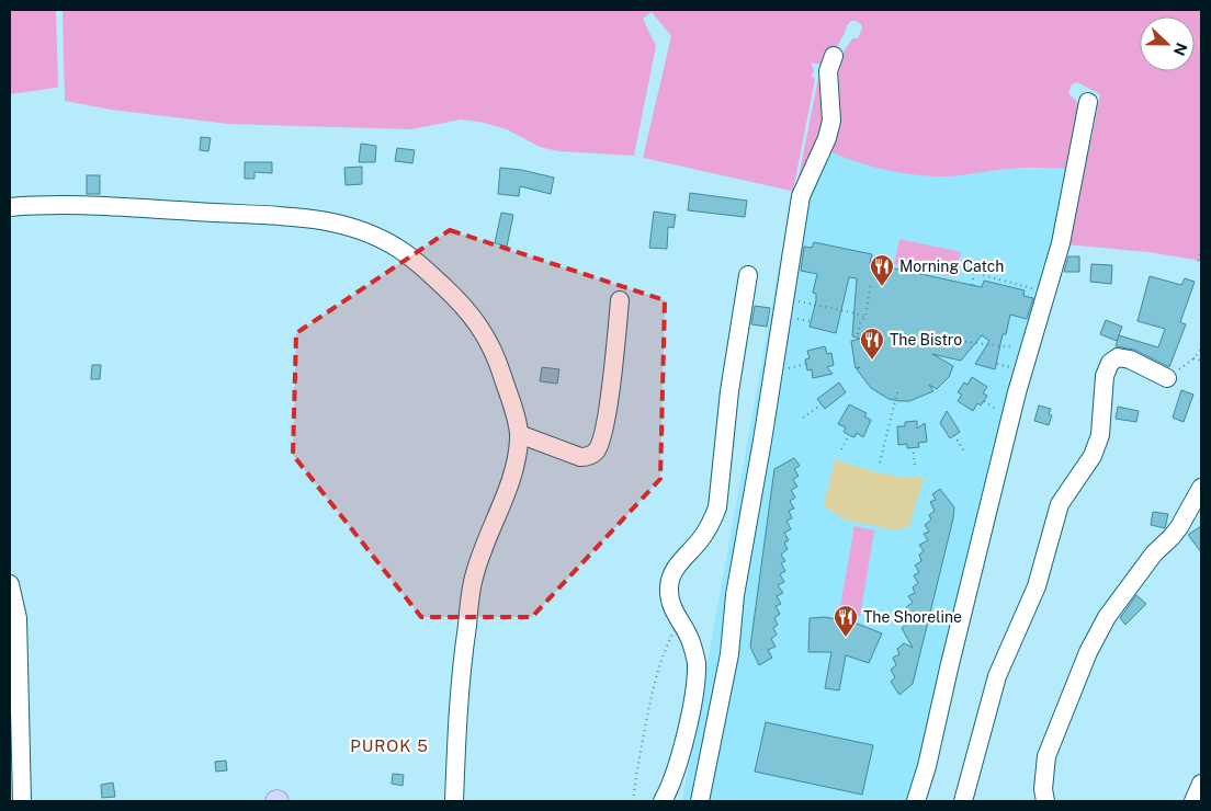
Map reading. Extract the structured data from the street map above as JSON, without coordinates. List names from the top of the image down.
{
  "districts": ["PUROK 5"],
  "places": {
    "restaurant": ["Morning Catch", "The Bistro", "The Shoreline"]
  },
  "north": "right"
}
